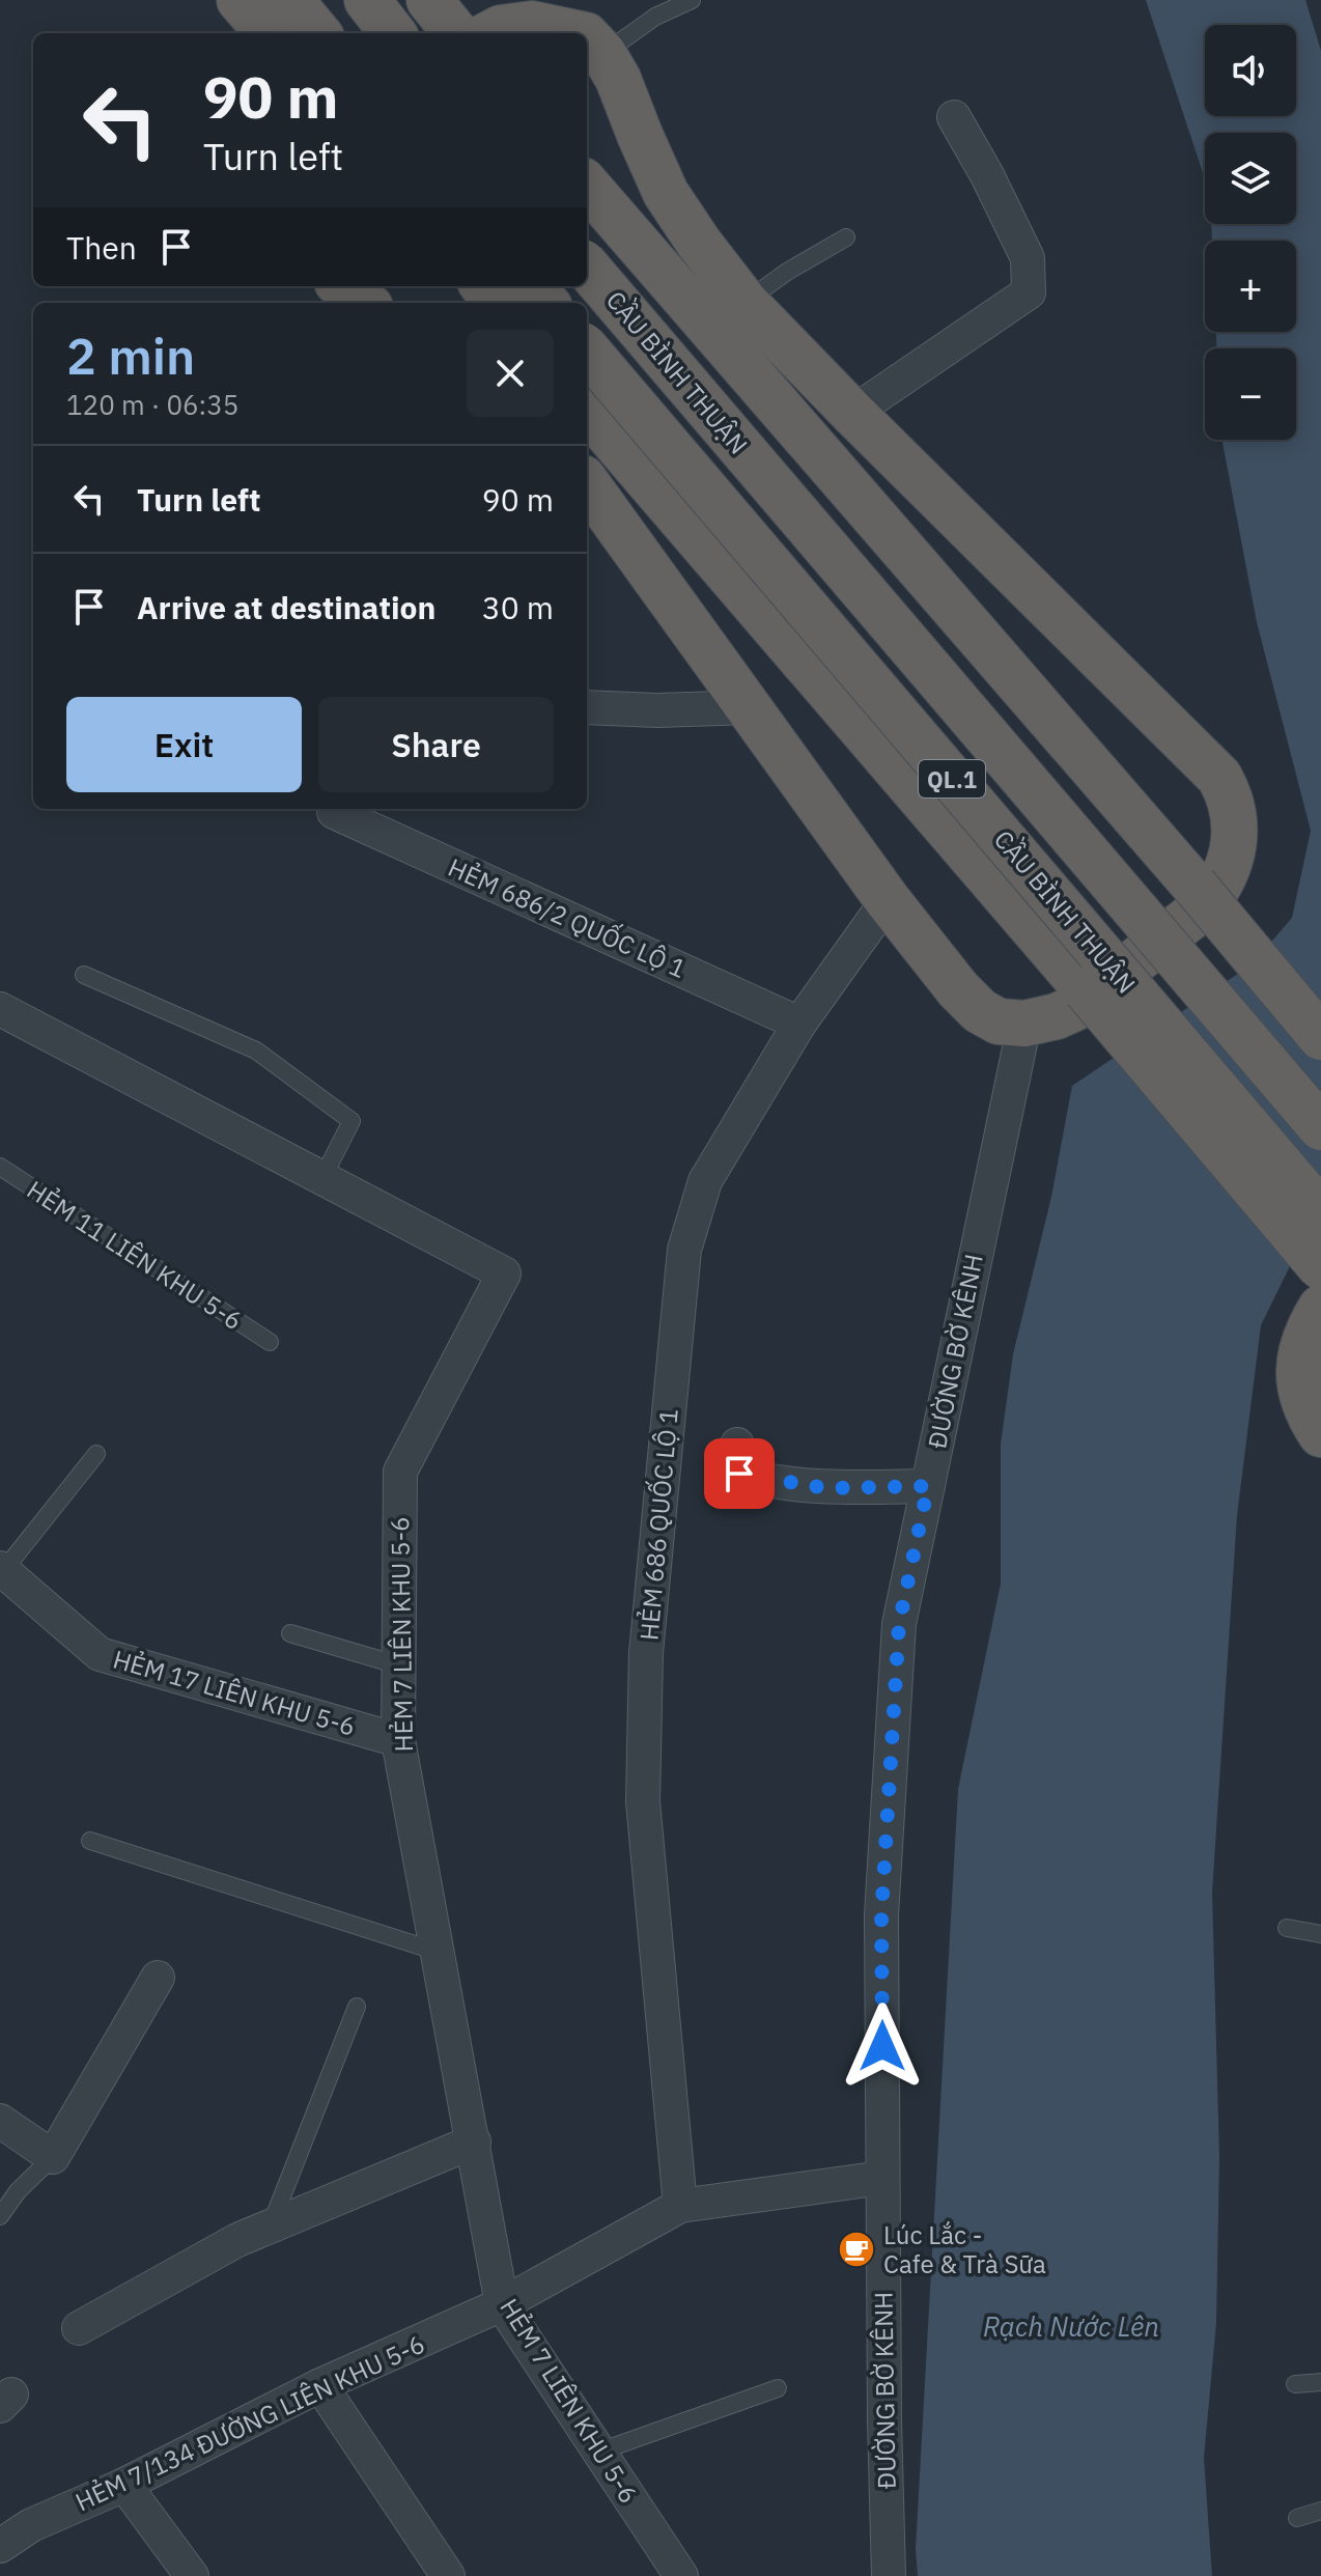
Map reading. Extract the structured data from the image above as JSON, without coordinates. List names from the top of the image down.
{
  "streets": {
    "highway": ["CẦU BÌNH THUẬN", "QL.1"],
    "street": [
      "HẺM 686/2 QUỐC LỘ 1",
      "ĐƯỜNG BỜ KÊNH",
      "HẺM 686 QUỐC LỘ 1",
      "HẺM 7 LIÊN KHU 5-6",
      "HẺM 17 LIÊN KHU 5-6",
      "HẺM 7/134 ĐƯỜNG LIÊN KHU 5-6"
    ],
    "lane": ["HẺM 11 LIÊN KHU 5-6"]
  },
  "crossings": [
    ["HẺM 686/2 QUỐC LỘ 1", "HẺM 686 QUỐC LỘ 1"],
    ["HẺM 686 QUỐC LỘ 1", "HẺM 7/134 ĐƯỜNG LIÊN KHU 5-6"],
    ["HẺM 7 LIÊN KHU 5-6", "HẺM 17 LIÊN KHU 5-6"],
    ["HẺM 7 LIÊN KHU 5-6", "HẺM 7/134 ĐƯỜNG LIÊN KHU 5-6"]
  ],
  "water": ["Rạch Nước Lên"],
  "places": {
    "cafe": ["Lúc Lắc - Cafe & Trà Sữa"]
  },
  "page": {
    "map_buttons": ["+", "−"],
    "turn": ["90 m", "Turn left"],
    "then": "Then",
    "heading": ["2 min", "120 m · 06:35"],
    "list": [
      {
        "name": "Turn left",
        "value": "90 m"
      },
      {
        "name": "Arrive at destination",
        "value": "30 m"
      }
    ],
    "buttons": ["Exit", "Share"]
  }
}
